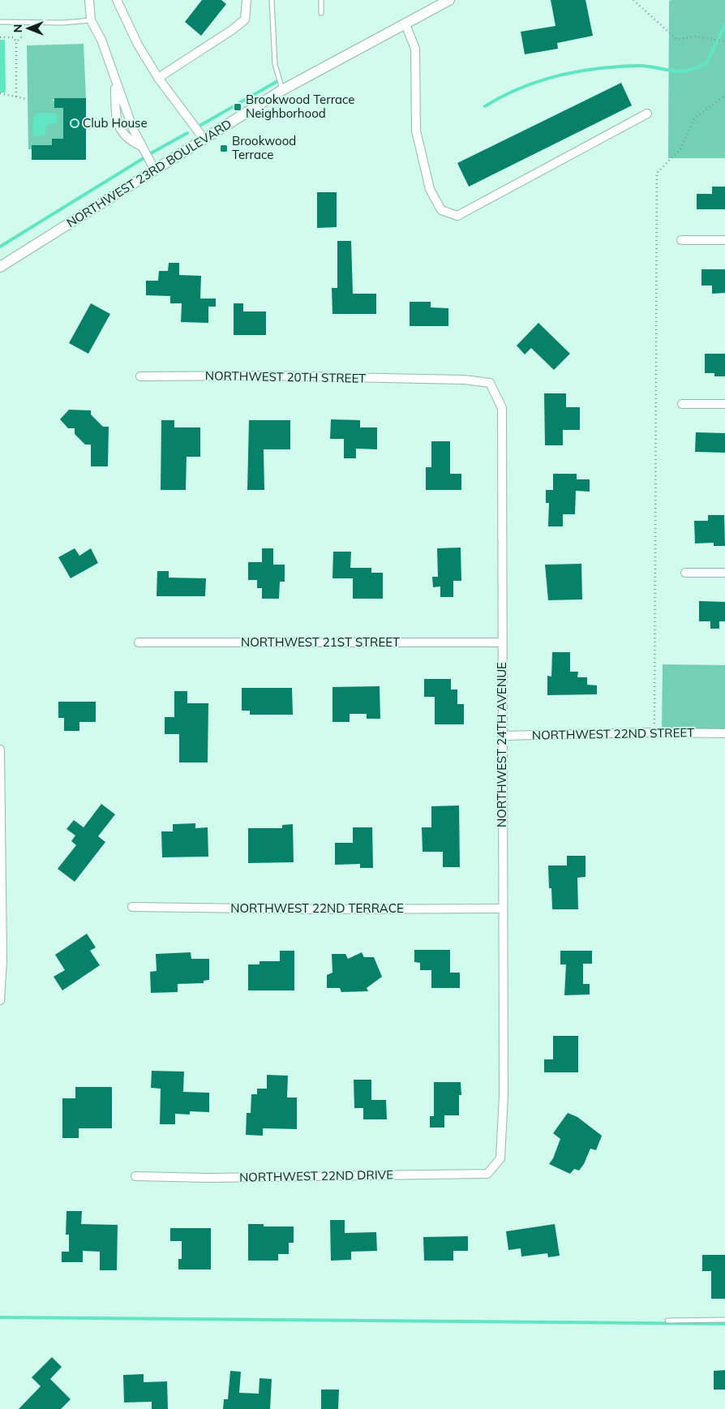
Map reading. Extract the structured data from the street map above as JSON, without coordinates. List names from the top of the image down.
{
  "streets": {
    "street": [
      "NORTHWEST 23RD BOULEVARD",
      "NORTHWEST 20TH STREET",
      "NORTHWEST 21ST STREET",
      "NORTHWEST 22ND STREET",
      "NORTHWEST 24TH AVENUE",
      "NORTHWEST 22ND TERRACE",
      "NORTHWEST 22ND DRIVE"
    ]
  },
  "crossings": [
    ["NORTHWEST 20TH STREET", "NORTHWEST 24TH AVENUE"],
    ["NORTHWEST 21ST STREET", "NORTHWEST 24TH AVENUE"],
    ["NORTHWEST 22ND STREET", "NORTHWEST 24TH AVENUE"],
    ["NORTHWEST 24TH AVENUE", "NORTHWEST 22ND TERRACE"],
    ["NORTHWEST 24TH AVENUE", "NORTHWEST 22ND DRIVE"]
  ],
  "places": {
    "transit": ["Brookwood Terrace Neighborhood", "Brookwood Terrace"],
    "other": ["Club House"]
  },
  "north": "left"
}
